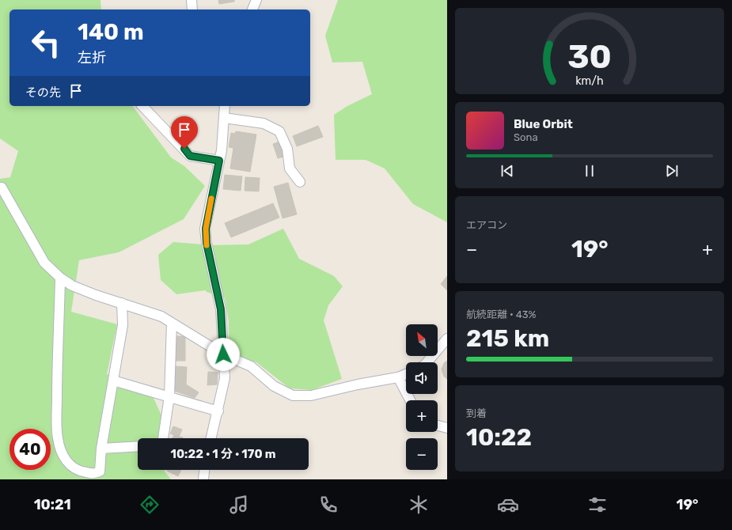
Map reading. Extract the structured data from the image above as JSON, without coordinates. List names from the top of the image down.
{
  "north": "top left",
  "page": {
    "turn": ["140 m", "左折"],
    "then": "その先",
    "song": ["Blue Orbit", "Sona"],
    "tile": [
      "エアコン",
      ["航続距離 · 43%", "215 km"],
      ["到着", "10:22"]
    ],
    "heat": ["−", "19°", "+"],
    "map_buttons": ["+", "−"],
    "limit": "40",
    "trip": "10:22 · 1 分 · 170 m",
    "tabs": ["10:21", "19°"],
    "gauge": ["30", "km/h"]
  }
}
